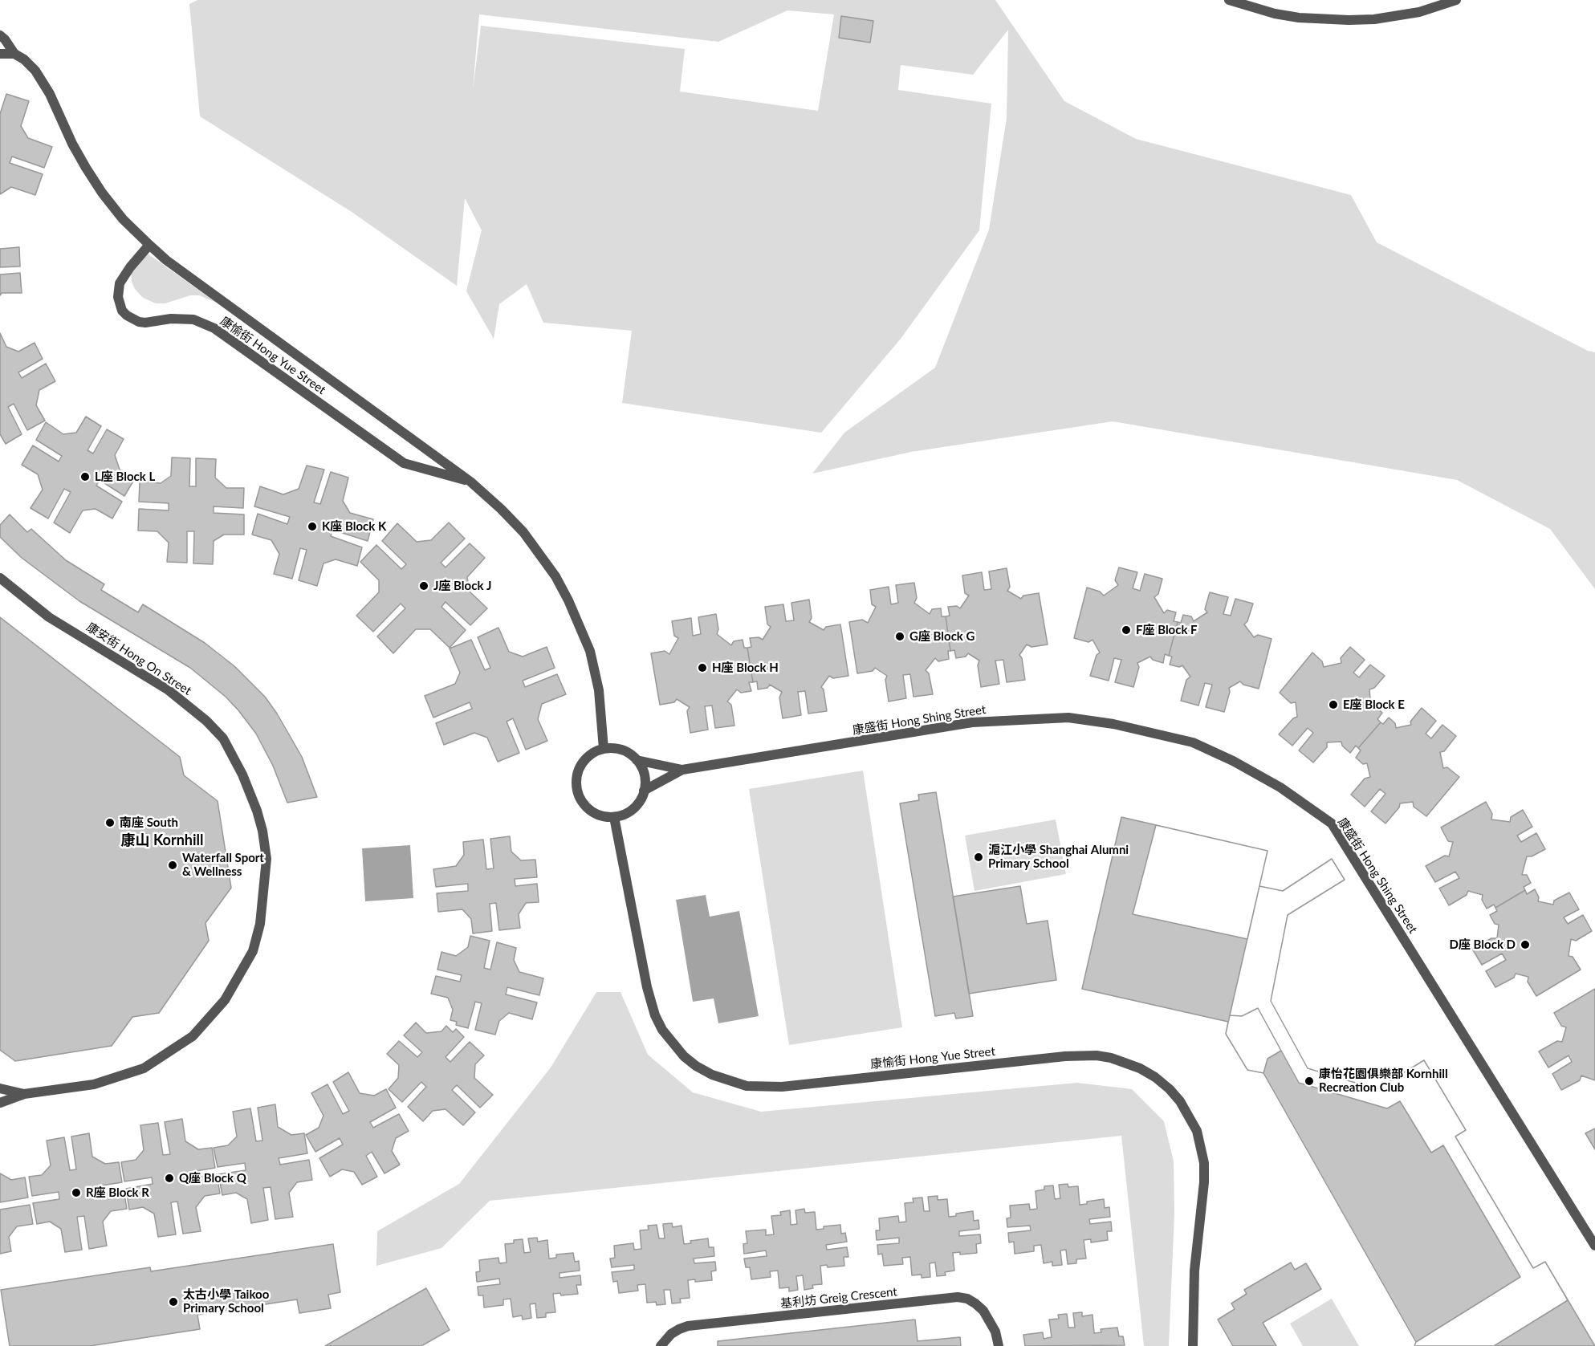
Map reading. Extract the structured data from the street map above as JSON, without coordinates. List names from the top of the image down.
{
  "streets": {
    "street": [
      "康愉街 Hong Yue Street",
      "康安街 Hong On Street",
      "康盛街 Hong Shing Street",
      "基利坊 Greig Crescent"
    ]
  },
  "districts": ["康山 Kornhill"],
  "places": [
    "L座 Block L",
    "K座 Block K",
    "J座 Block J",
    "F座 Block F",
    "G座 Block G",
    "H座 Block H",
    "E座 Block E",
    "南座 South",
    "滬江小學 Shanghai Alumni Primary School",
    "Waterfall Sport & Wellness",
    "D座 Block D",
    "康怡花園俱樂部 Kornhill Recreation Club",
    "Q座 Block Q",
    "R座 Block R",
    "太古小學 Taikoo Primary School"
  ]
}
